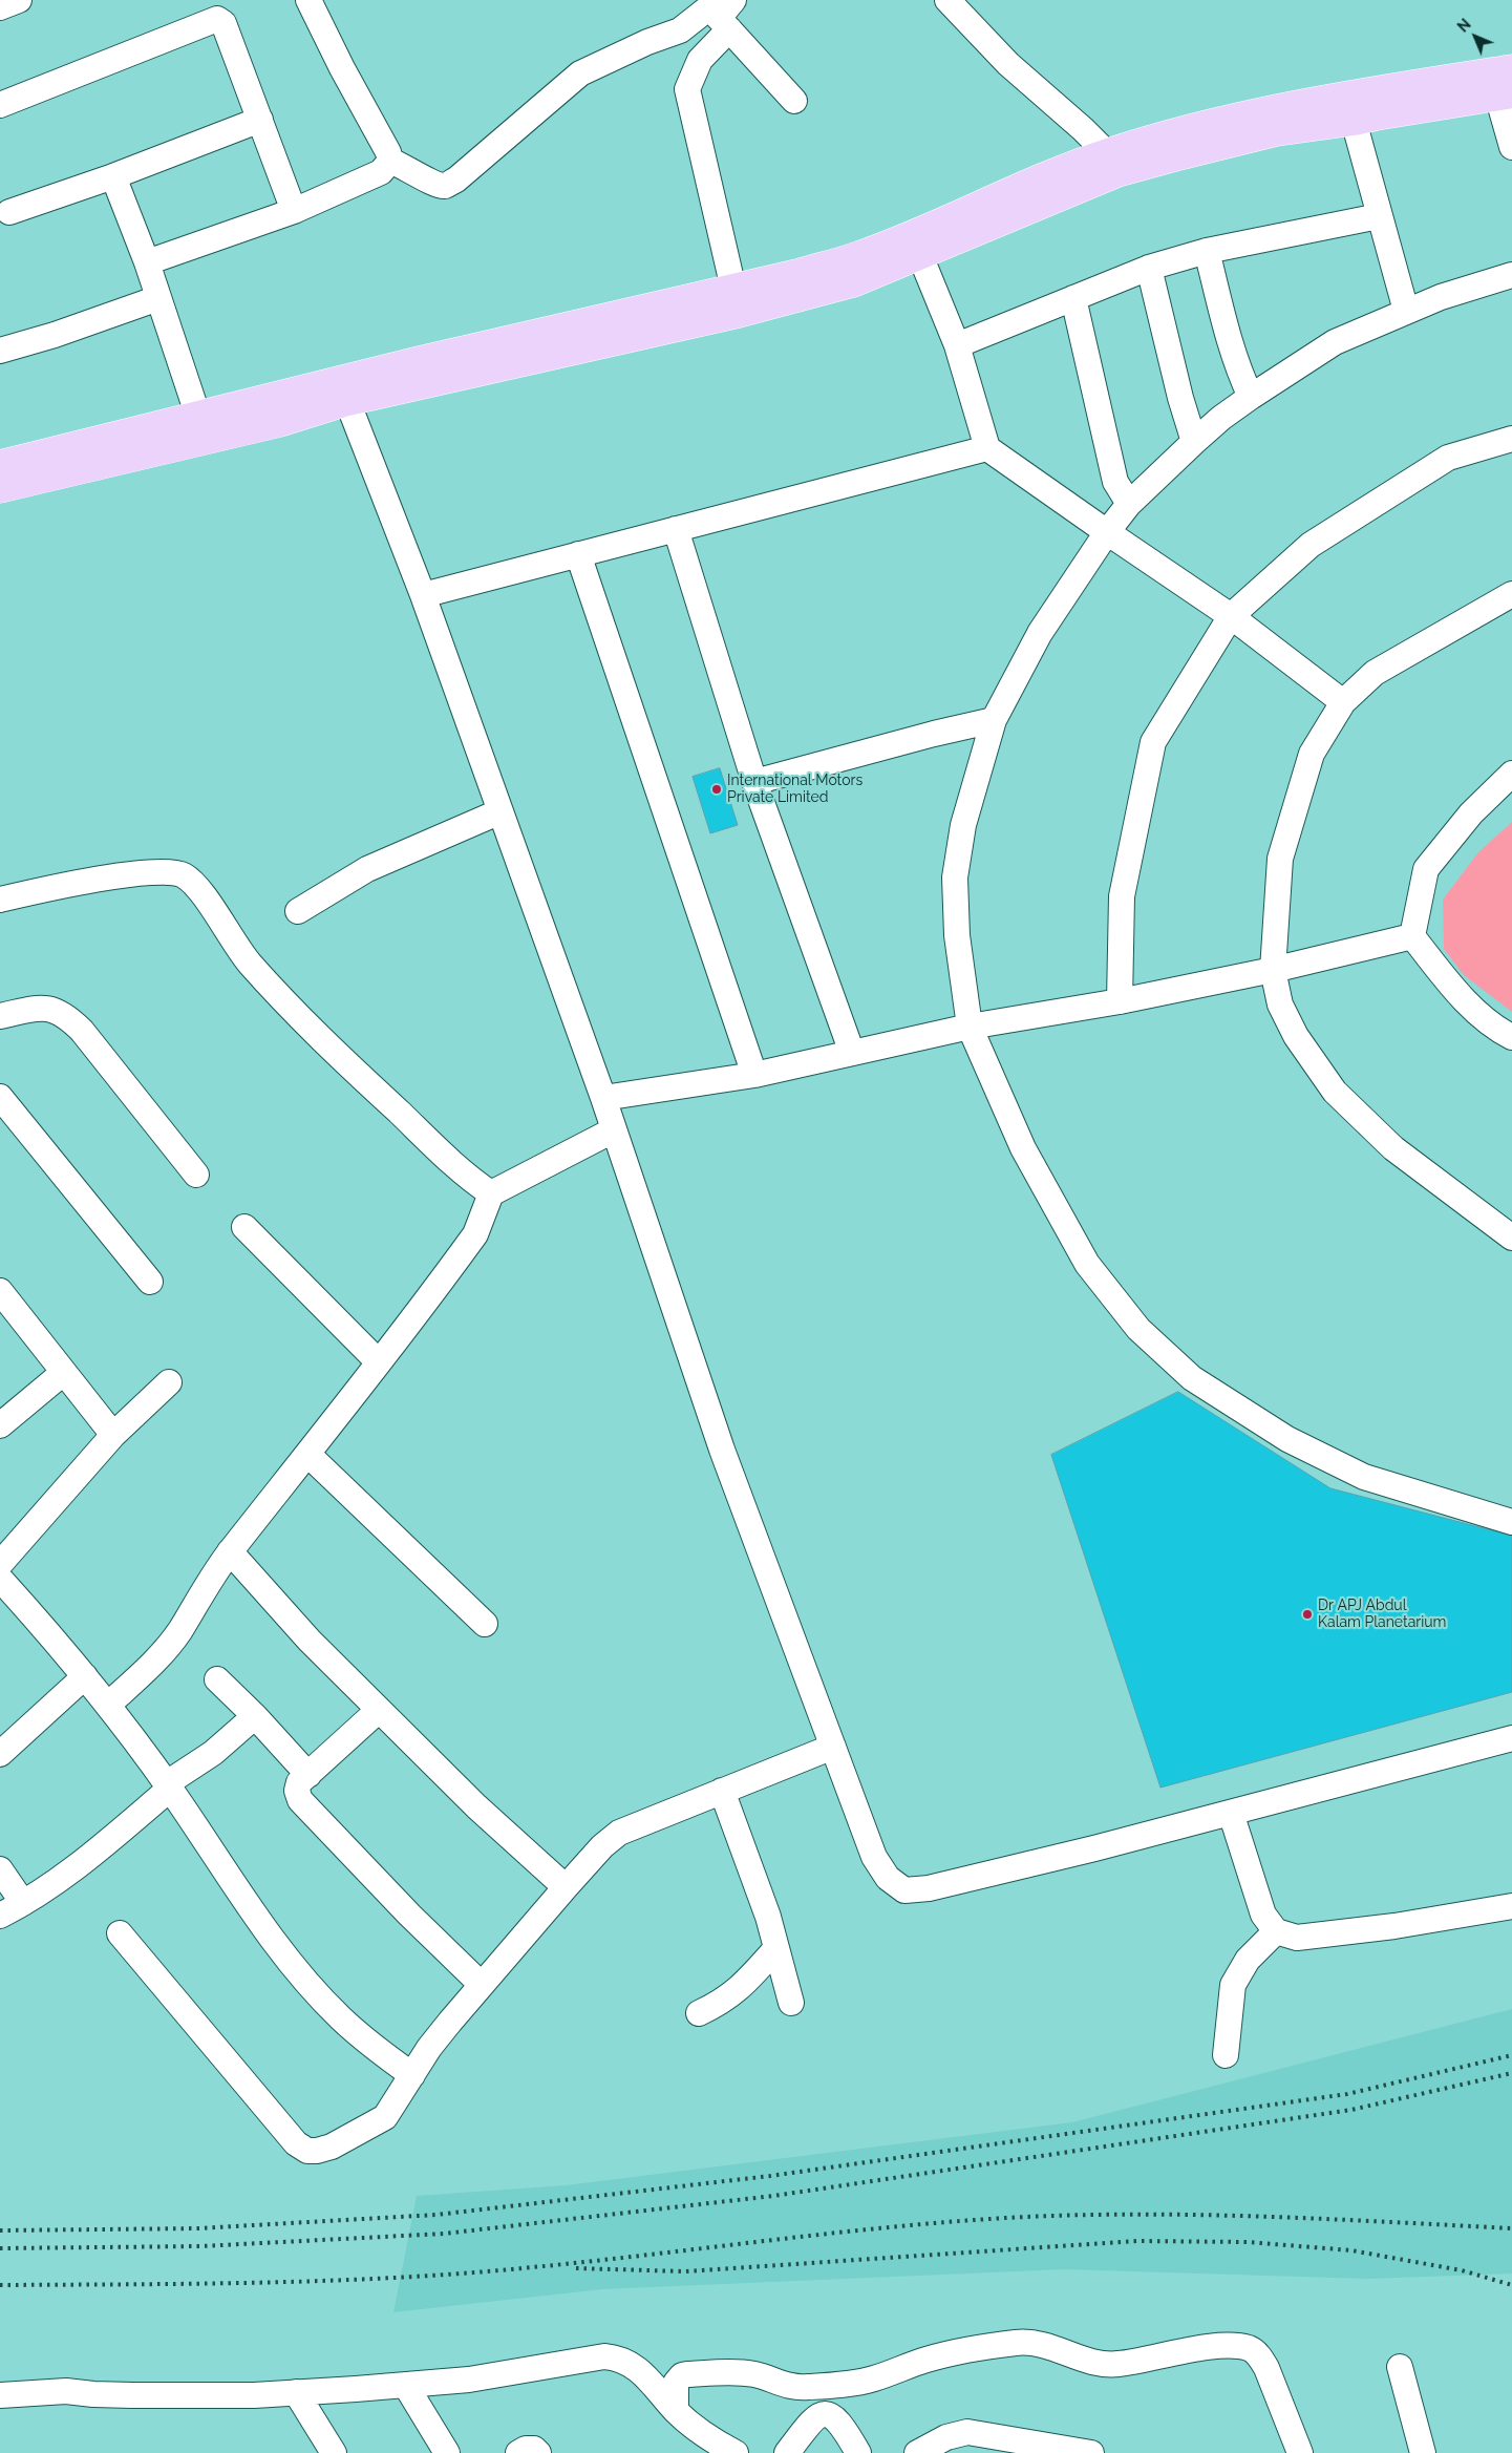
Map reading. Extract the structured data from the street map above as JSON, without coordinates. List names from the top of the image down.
{
  "places": ["International Motors Private Limited", "Dr APJ Abdul Kalam Planetarium"],
  "north": "top left"
}
